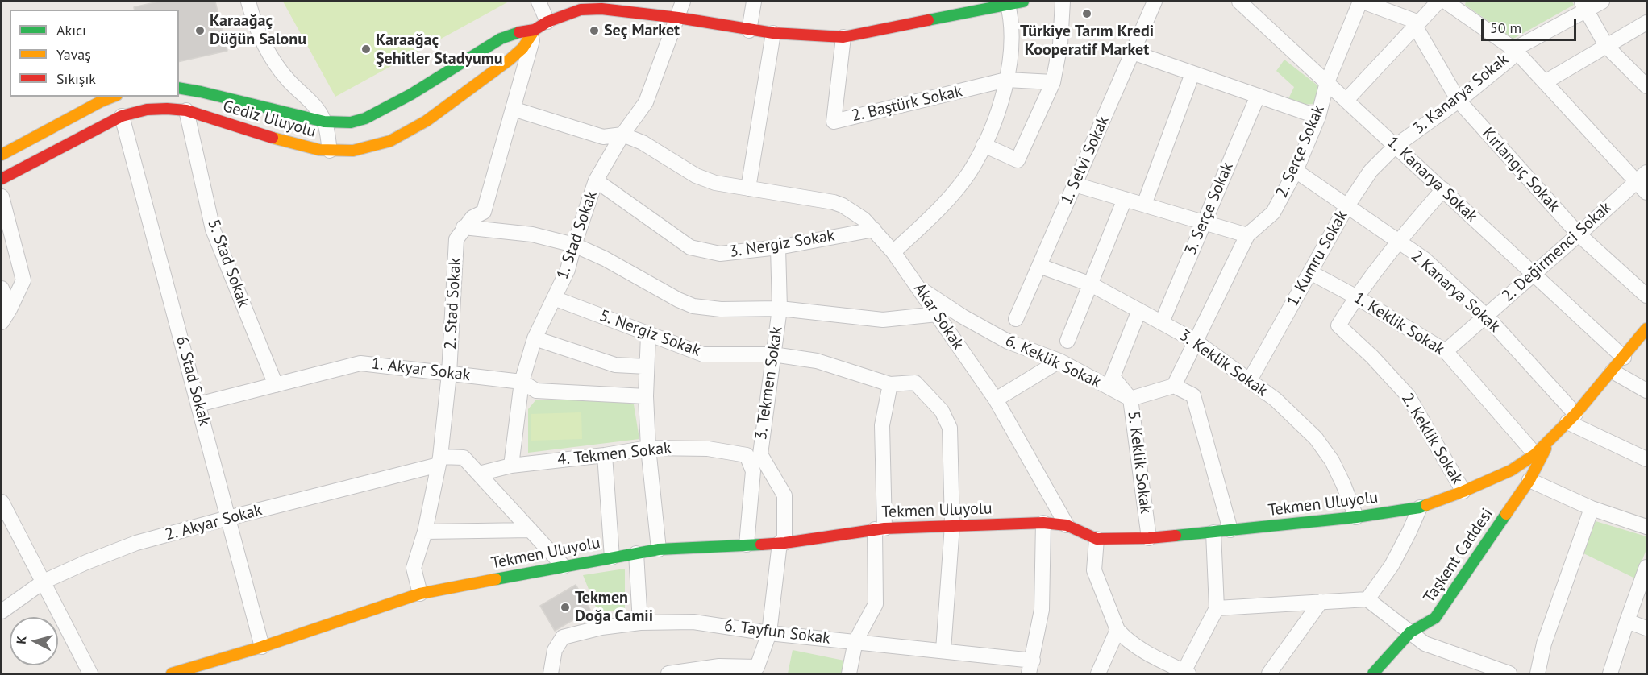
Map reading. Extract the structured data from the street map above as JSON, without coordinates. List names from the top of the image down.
{
  "streets": {
    "street": [
      "3. Kanarya Sokak",
      "2. Baştürk Sokak",
      "Gediz Uluyolu",
      "2. Serçe Sokak",
      "1. Selvi Sokak",
      "Kırlangıç Sokak",
      "1. Kanarya Sokak",
      "3. Serçe Sokak",
      "1. Stad Sokak",
      "3. Nergiz Sokak",
      "2. Değirmenci Sokak",
      "1. Kumru Sokak",
      "5. Stad Sokak",
      "2 Kanarya Sokak",
      "2. Stad Sokak",
      "Akar Sokak",
      "1. Keklik Sokak",
      "5. Nergiz Sokak",
      "6. Keklik Sokak",
      "3. Keklik Sokak",
      "1. Akyar Sokak",
      "6. Stad Sokak",
      "3. Tekmen Sokak",
      "2. Keklik Sokak",
      "4. Tekmen Sokak",
      "5. Keklik Sokak",
      "Tekmen Uluyolu",
      "2. Akyar Sokak",
      "Taşkent Caddesi",
      "6. Tayfun Sokak"
    ]
  },
  "crossings": [
    ["3. Kanarya Sokak", "Kırlangıç Sokak"],
    ["3. Kanarya Sokak", "1. Kanarya Sokak"],
    ["3. Kanarya Sokak", "1. Kumru Sokak"],
    ["2. Baştürk Sokak", "Gediz Uluyolu"],
    ["Gediz Uluyolu", "1. Stad Sokak"],
    ["Gediz Uluyolu", "5. Stad Sokak"],
    ["Gediz Uluyolu", "6. Stad Sokak"],
    ["2. Serçe Sokak", "1. Kanarya Sokak"],
    ["2. Serçe Sokak", "2 Kanarya Sokak"],
    ["2. Serçe Sokak", "3. Keklik Sokak"],
    ["1. Selvi Sokak", "3. Keklik Sokak"],
    ["Kırlangıç Sokak", "2. Değirmenci Sokak"],
    ["1. Kanarya Sokak", "2. Değirmenci Sokak"],
    ["1. Kanarya Sokak", "1. Kumru Sokak"],
    ["1. Kanarya Sokak", "Tekmen Uluyolu"],
    ["3. Serçe Sokak", "3. Keklik Sokak"],
    ["1. Stad Sokak", "3. Nergiz Sokak"],
    ["1. Stad Sokak", "Akar Sokak"],
    ["1. Stad Sokak", "5. Nergiz Sokak"],
    ["1. Stad Sokak", "1. Akyar Sokak"],
    ["1. Stad Sokak", "4. Tekmen Sokak"],
    ["3. Nergiz Sokak", "Akar Sokak"],
    ["3. Nergiz Sokak", "3. Tekmen Sokak"],
    ["2. Değirmenci Sokak", "2 Kanarya Sokak"],
    ["2. Değirmenci Sokak", "1. Keklik Sokak"],
    ["1. Kumru Sokak", "2 Kanarya Sokak"],
    ["1. Kumru Sokak", "1. Keklik Sokak"],
    ["1. Kumru Sokak", "3. Keklik Sokak"],
    ["5. Stad Sokak", "1. Akyar Sokak"],
    ["2 Kanarya Sokak", "Tekmen Uluyolu"],
    ["2. Stad Sokak", "1. Akyar Sokak"],
    ["2. Stad Sokak", "Tekmen Uluyolu"],
    ["2. Stad Sokak", "2. Akyar Sokak"],
    ["Akar Sokak", "6. Keklik Sokak"],
    ["Akar Sokak", "Tekmen Uluyolu"],
    ["1. Keklik Sokak", "2. Keklik Sokak"],
    ["1. Keklik Sokak", "Tekmen Uluyolu"],
    ["5. Nergiz Sokak", "3. Tekmen Sokak"],
    ["6. Keklik Sokak", "5. Keklik Sokak"],
    ["3. Keklik Sokak", "5. Keklik Sokak"],
    ["3. Keklik Sokak", "Tekmen Uluyolu"],
    ["1. Akyar Sokak", "6. Stad Sokak"],
    ["6. Stad Sokak", "Tekmen Uluyolu"],
    ["6. Stad Sokak", "2. Akyar Sokak"],
    ["3. Tekmen Sokak", "Tekmen Uluyolu"],
    ["3. Tekmen Sokak", "6. Tayfun Sokak"],
    ["2. Keklik Sokak", "Tekmen Uluyolu"],
    ["4. Tekmen Sokak", "Tekmen Uluyolu"],
    ["4. Tekmen Sokak", "2. Akyar Sokak"],
    ["5. Keklik Sokak", "Tekmen Uluyolu"],
    ["Tekmen Uluyolu", "2. Akyar Sokak"],
    ["Tekmen Uluyolu", "Taşkent Caddesi"]
  ],
  "places": [
    "Türkiye Tarım Kredi Kooperatif Market",
    "Karaağaç Düğün Salonu",
    "Seç Market",
    "Karaağaç Şehitler Stadyumu",
    "Tekmen Doğa Camii"
  ],
  "legend": ["Akıcı", "Yavaş", "Sıkışık"],
  "scale_bar": "50 m",
  "north": "left"
}
